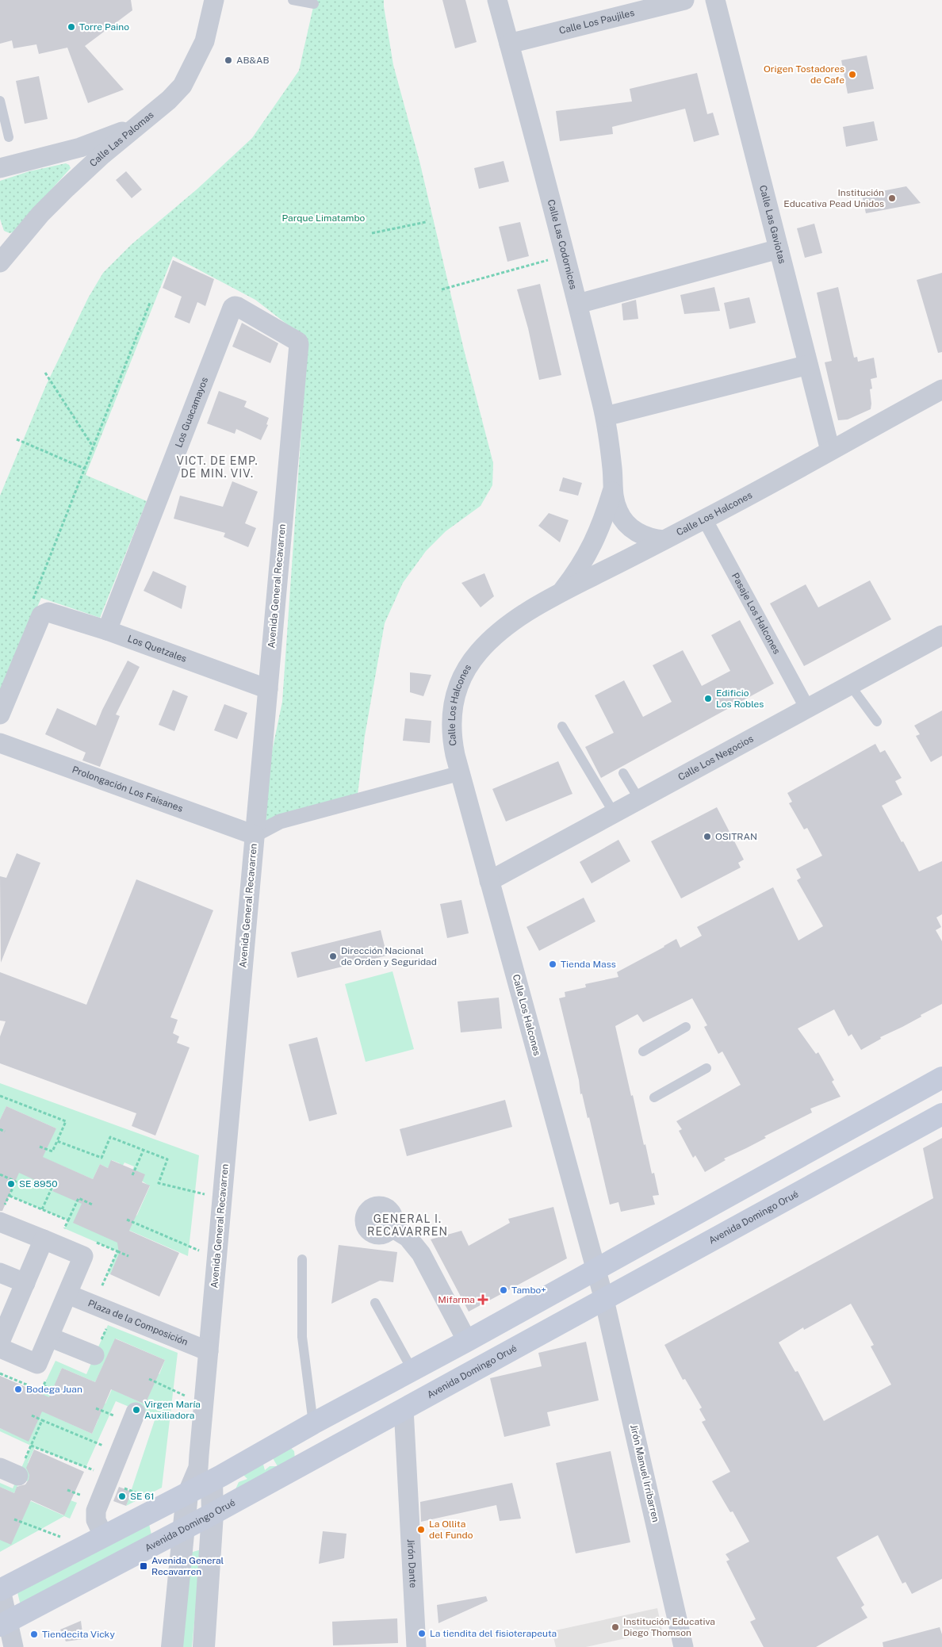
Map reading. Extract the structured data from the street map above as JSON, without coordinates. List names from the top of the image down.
{
  "streets": {
    "main road": ["Avenida Domingo Orué"],
    "street": [
      "Calle Los Paujiles",
      "Calle Las Palomas",
      "Calle Las Gaviotas",
      "Calle Las Codornices",
      "Los Guacamayos",
      "Calle Los Halcones",
      "Avenida General Recavarren",
      "Pasaje Los Halcones",
      "Los Quetzales",
      "Calle Los Negocios",
      "Prolongación Los Faisanes",
      "Plaza de la Composición",
      "Jirón Manuel Irribarren",
      "Jirón Dante"
    ]
  },
  "crossings": [
    ["Calle Los Paujiles", "Calle Las Codornices"],
    ["Calle Las Gaviotas", "Calle Los Halcones"],
    ["Calle Las Codornices", "Calle Los Halcones"],
    ["Los Guacamayos", "Avenida General Recavarren"],
    ["Los Guacamayos", "Los Quetzales"],
    ["Calle Los Halcones", "Pasaje Los Halcones"],
    ["Calle Los Halcones", "Calle Los Negocios"],
    ["Calle Los Halcones", "Avenida Domingo Orué"],
    ["Calle Los Halcones", "Jirón Manuel Irribarren"],
    ["Avenida General Recavarren", "Los Quetzales"],
    ["Avenida General Recavarren", "Prolongación Los Faisanes"],
    ["Avenida General Recavarren", "Avenida Domingo Orué"],
    ["Avenida General Recavarren", "Plaza de la Composición"],
    ["Pasaje Los Halcones", "Calle Los Negocios"],
    ["Avenida Domingo Orué", "Jirón Manuel Irribarren"],
    ["Avenida Domingo Orué", "Jirón Dante"]
  ],
  "districts": ["VICT. DE EMP. DE MIN. VIV.", "GENERAL I. RECAVARREN"],
  "parks": ["Parque Limatambo"],
  "places": {
    "other": [
      "Torre Paino",
      "AB&AB",
      "Origen Tostadores de Cafe",
      "Institución Educativa Pead Unidos",
      "Edificio Los Robles",
      "OSITRAN",
      "Dirección Nacional de Orden y Seguridad",
      "Tienda Mass",
      "SE 8950",
      "Tambo+",
      "Bodega Juan",
      "Virgen María Auxiliadora",
      "SE 61",
      "La Ollita del Fundo",
      "Institución Educativa Diego Thomson",
      "La tiendita del fisioterapeuta",
      "Tiendecita Vicky"
    ],
    "health": ["Mifarma"],
    "transit": ["Avenida General Recavarren"]
  }
}
